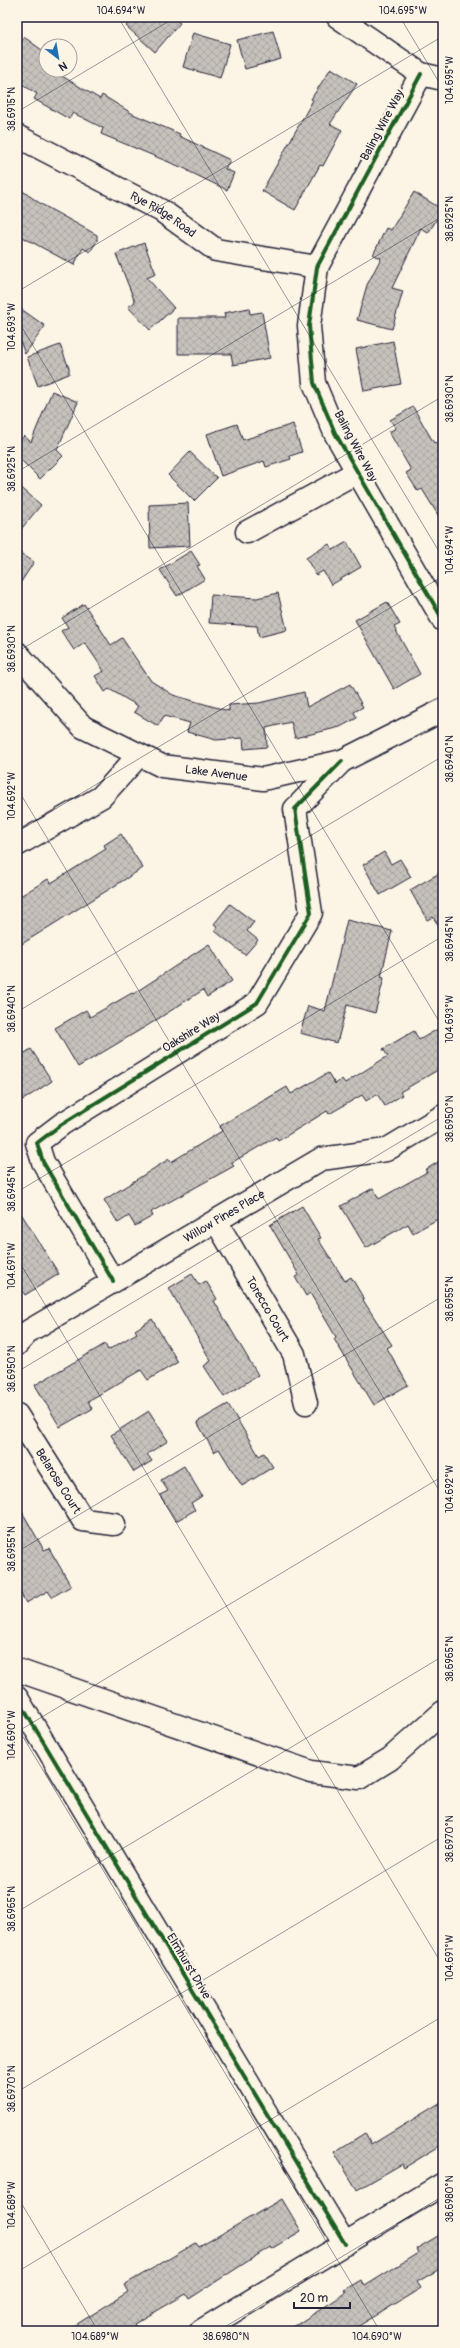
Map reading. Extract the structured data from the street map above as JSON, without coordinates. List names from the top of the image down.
{
  "streets": {
    "street": [
      "Baling Wire Way",
      "Rye Ridge Road",
      "Lake Avenue",
      "Oakshire Way",
      "Willow Pines Place",
      "Torecco Court",
      "Belarosa Court",
      "Elmhurst Drive"
    ]
  },
  "crossings": [
    ["Baling Wire Way", "Rye Ridge Road"],
    ["Lake Avenue", "Oakshire Way"],
    ["Oakshire Way", "Willow Pines Place"],
    ["Willow Pines Place", "Torecco Court"]
  ],
  "scale_bar": "20 m",
  "north": "bottom right",
  "coordinates": [
    "104.694°W",
    "104.695°W",
    "38.6915°N",
    "38.6925°N",
    "104.693°W",
    "38.6930°N",
    "38.6940°N",
    "104.692°W",
    "38.6945°N",
    "38.6950°N",
    "104.691°W",
    "38.6955°N",
    "38.6965°N",
    "104.690°W",
    "38.6970°N",
    "38.6980°N",
    "104.689°W"
  ]
}
